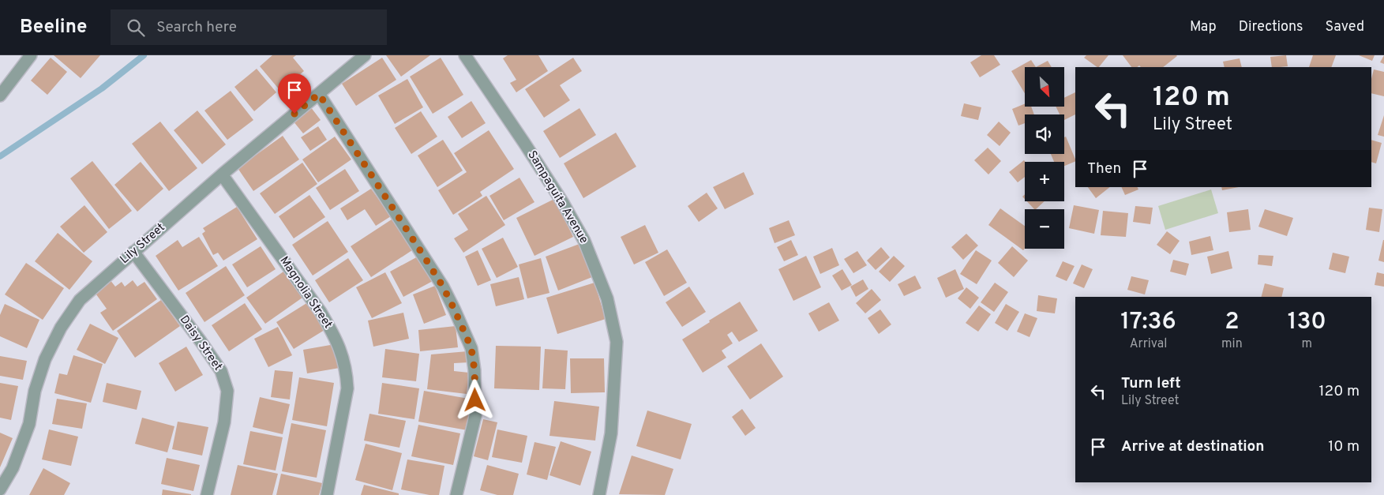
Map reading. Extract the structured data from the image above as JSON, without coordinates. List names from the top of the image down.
{
  "streets": {
    "street": [
      "Sampaguita Avenue",
      "Lily Street",
      "Magnolia Street",
      "Daisy Street"
    ]
  },
  "crossings": [
    ["Lily Street", "Magnolia Street"],
    ["Lily Street", "Daisy Street"]
  ],
  "north": "bottom right",
  "page": {
    "header": "Beeline",
    "search": "Search here",
    "nav": ["Map", "Directions", "Saved"],
    "map_buttons": ["+", "−"],
    "turn": ["120 m", "Lily Street"],
    "then": "Then",
    "eta": [
      "17:36",
      "Arrival",
      "2",
      "min",
      "130",
      "m"
    ],
    "list": [
      {
        "name": "Turn left",
        "note": "Lily Street",
        "value": "120 m"
      },
      {
        "name": "Arrive at destination",
        "value": "10 m"
      }
    ]
  }
}
